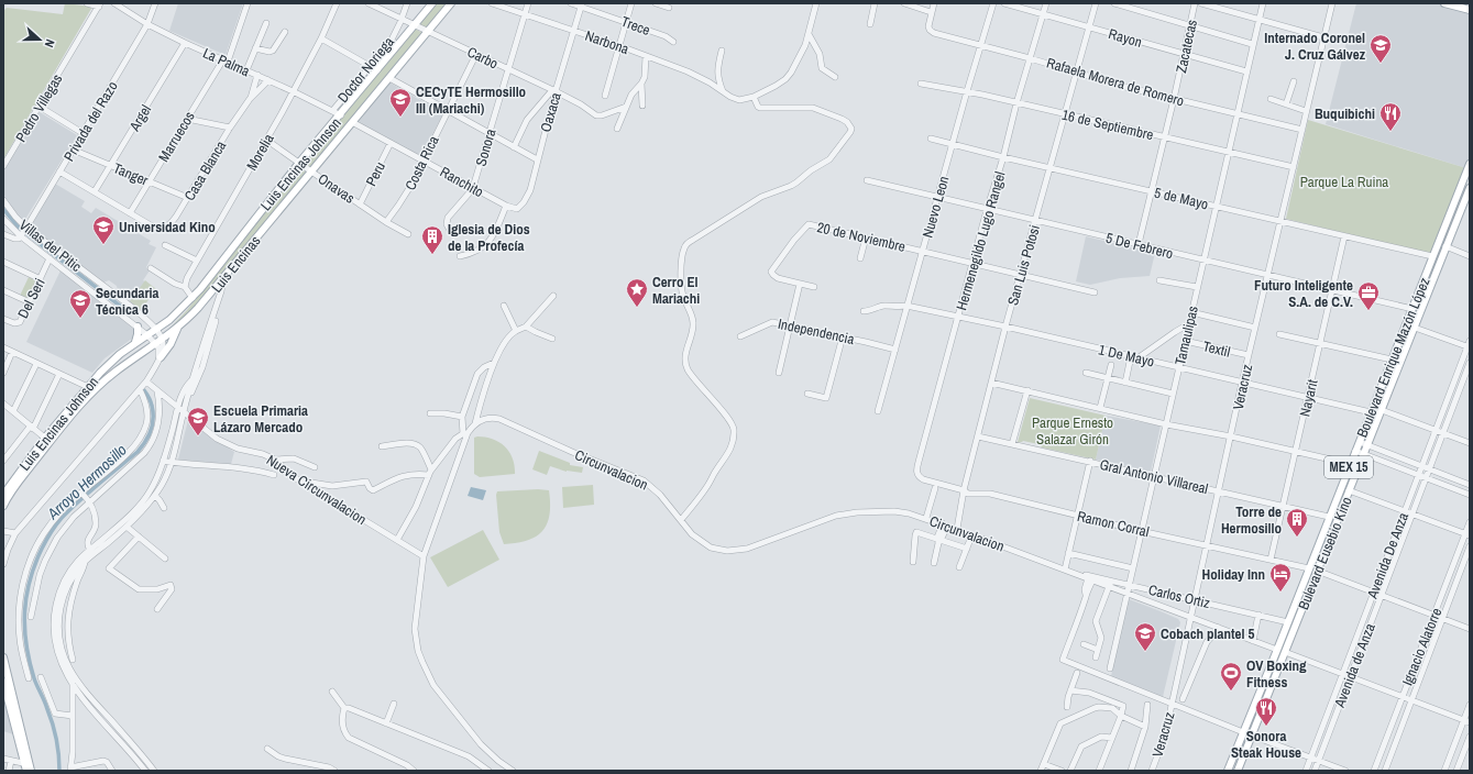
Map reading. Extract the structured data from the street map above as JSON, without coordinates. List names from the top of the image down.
{
  "streets": {
    "main road": [
      "Luis Encinas Johnson",
      "Luis Encinas",
      "Boulevard Enrique Mazón López",
      "MEX 15",
      "Bulevard Eusebio Kino"
    ],
    "street": [
      "Trece",
      "Rayon",
      "Narbona",
      "Zacatecas",
      "Carbo",
      "La Palma",
      "Doctor Noriega",
      "Rafaela Morera de Romero",
      "Pedro Villegas",
      "Oaxaca",
      "Argel",
      "Privada del Razo",
      "16 de Septiembre",
      "Marruecos",
      "Sonora",
      "Morelia",
      "Costa Rica",
      "Casa Blanca",
      "Tanger",
      "Peru",
      "Ranchito",
      "Onavas",
      "5 de Mayo",
      "Nuevo Leon",
      "20 de Noviembre",
      "Hermenegildo Lugo Rangel",
      "Villas del Pitic",
      "5 De Febrero",
      "San Luis Potosi",
      "Del Seri",
      "Independencia",
      "Tamaulipas",
      "Textil",
      "1 De Mayo",
      "Veracruz",
      "Nayarit",
      "Circunvalacion",
      "Gral Antonio Villareal",
      "Nueva Circunvalacion",
      "Ramon Corral",
      "Avenida De Anza",
      "Carlos Ortiz",
      "Ignacio Alatorre",
      "Avenida de Anza"
    ]
  },
  "crossings": [
    ["Trece", "Oaxaca"],
    ["Rayon", "Zacatecas"],
    ["Rayon", "Hermenegildo Lugo Rangel"],
    ["Rayon", "San Luis Potosi"],
    ["Rayon", "Tamaulipas"],
    ["Narbona", "Oaxaca"],
    ["Narbona", "Sonora"],
    ["Zacatecas", "Rafaela Morera de Romero"],
    ["Zacatecas", "16 de Septiembre"],
    ["Zacatecas", "5 de Mayo"],
    ["Zacatecas", "5 De Febrero"],
    ["Carbo", "Doctor Noriega"],
    ["Carbo", "Oaxaca"],
    ["Carbo", "Sonora"],
    ["Carbo", "Costa Rica"],
    ["Carbo", "Luis Encinas Johnson"],
    ["Carbo", "Luis Encinas"],
    ["La Palma", "Doctor Noriega"],
    ["La Palma", "Argel"],
    ["La Palma", "Privada del Razo"],
    ["La Palma", "Marruecos"],
    ["La Palma", "Morelia"],
    ["La Palma", "Luis Encinas Johnson"],
    ["La Palma", "Casa Blanca"],
    ["Rafaela Morera de Romero", "Nuevo Leon"],
    ["Rafaela Morera de Romero", "Hermenegildo Lugo Rangel"],
    ["Rafaela Morera de Romero", "San Luis Potosi"],
    ["Rafaela Morera de Romero", "Tamaulipas"],
    ["Rafaela Morera de Romero", "Veracruz"],
    ["Oaxaca", "Ranchito"],
    ["Argel", "Casa Blanca"],
    ["Argel", "Tanger"],
    ["Privada del Razo", "Casa Blanca"],
    ["Privada del Razo", "Tanger"],
    ["Privada del Razo", "Villas del Pitic"],
    ["16 de Septiembre", "Nuevo Leon"],
    ["16 de Septiembre", "Hermenegildo Lugo Rangel"],
    ["16 de Septiembre", "San Luis Potosi"],
    ["16 de Septiembre", "Tamaulipas"],
    ["16 de Septiembre", "Veracruz"],
    ["Marruecos", "Casa Blanca"],
    ["Marruecos", "Tanger"],
    ["Sonora", "Ranchito"],
    ["Morelia", "Onavas"],
    ["Costa Rica", "Ranchito"],
    ["Costa Rica", "Onavas"],
    ["Luis Encinas Johnson", "Onavas"],
    ["Luis Encinas Johnson", "Villas del Pitic"],
    ["Luis Encinas Johnson", "Luis Encinas"],
    ["Casa Blanca", "Tanger"],
    ["Peru", "Ranchito"],
    ["Peru", "Onavas"],
    ["Ranchito", "Luis Encinas"],
    ["Onavas", "Luis Encinas"],
    ["5 de Mayo", "Nuevo Leon"],
    ["5 de Mayo", "Hermenegildo Lugo Rangel"],
    ["5 de Mayo", "San Luis Potosi"],
    ["5 de Mayo", "Tamaulipas"],
    ["5 de Mayo", "Boulevard Enrique Mazón López"],
    ["5 de Mayo", "Veracruz"],
    ["5 de Mayo", "Nayarit"],
    ["Nuevo Leon", "20 de Noviembre"],
    ["Nuevo Leon", "5 De Febrero"],
    ["Nuevo Leon", "Independencia"],
    ["Nuevo Leon", "1 De Mayo"],
    ["20 de Noviembre", "Hermenegildo Lugo Rangel"],
    ["20 de Noviembre", "San Luis Potosi"],
    ["Hermenegildo Lugo Rangel", "5 De Febrero"],
    ["Hermenegildo Lugo Rangel", "1 De Mayo"],
    ["Hermenegildo Lugo Rangel", "Ramon Corral"],
    ["Villas del Pitic", "Luis Encinas"],
    ["Villas del Pitic", "Del Seri"],
    ["5 De Febrero", "San Luis Potosi"],
    ["5 De Febrero", "Tamaulipas"],
    ["5 De Febrero", "Boulevard Enrique Mazón López"],
    ["5 De Febrero", "Veracruz"],
    ["5 De Febrero", "Nayarit"],
    ["San Luis Potosi", "1 De Mayo"],
    ["San Luis Potosi", "Circunvalacion"],
    ["San Luis Potosi", "Gral Antonio Villareal"],
    ["San Luis Potosi", "Ramon Corral"],
    ["Tamaulipas", "Textil"],
    ["Tamaulipas", "1 De Mayo"],
    ["Tamaulipas", "Circunvalacion"],
    ["Tamaulipas", "Gral Antonio Villareal"],
    ["Tamaulipas", "Ramon Corral"],
    ["Tamaulipas", "Carlos Ortiz"],
    ["Textil", "Veracruz"],
    ["1 De Mayo", "Boulevard Enrique Mazón López"],
    ["1 De Mayo", "Veracruz"],
    ["1 De Mayo", "Nayarit"],
    ["Boulevard Enrique Mazón López", "Circunvalacion"],
    ["Boulevard Enrique Mazón López", "Gral Antonio Villareal"],
    ["Boulevard Enrique Mazón López", "Ramon Corral"],
    ["Boulevard Enrique Mazón López", "Bulevard Eusebio Kino"],
    ["Boulevard Enrique Mazón López", "Carlos Ortiz"],
    ["Veracruz", "Circunvalacion"],
    ["Veracruz", "Gral Antonio Villareal"],
    ["Veracruz", "Ramon Corral"],
    ["Veracruz", "Carlos Ortiz"],
    ["Nayarit", "Gral Antonio Villareal"],
    ["Nayarit", "Ramon Corral"],
    ["Circunvalacion", "Carlos Ortiz"],
    ["Ramon Corral", "Bulevard Eusebio Kino"],
    ["Ramon Corral", "Avenida De Anza"],
    ["Ramon Corral", "Ignacio Alatorre"],
    ["Ramon Corral", "Avenida de Anza"]
  ],
  "water": ["Arroyo Hermosillo"],
  "parks": ["Parque La Ruina", "Parque Ernesto Salazar Girón"],
  "places": {
    "school or university": [
      "Internado Coronel J. Cruz Gálvez",
      "CECyTE Hermosillo III (Mariachi)",
      "Universidad Kino",
      "Secundaria Técnica 6",
      "Escuela Primaria Lázaro Mercado",
      "Cobach plantel 5"
    ],
    "restaurant": ["Buquibichi", "Sonora Steak House"],
    "building": ["Iglesia de Dios de la Profecía", "Torre de Hermosillo"],
    "place": ["Cerro El Mariachi"],
    "office": ["Futuro Inteligente S.A. de C.V."],
    "hotel": ["Holiday Inn"],
    "sports": ["OV Boxing Fitness"]
  },
  "north": "right"
}
